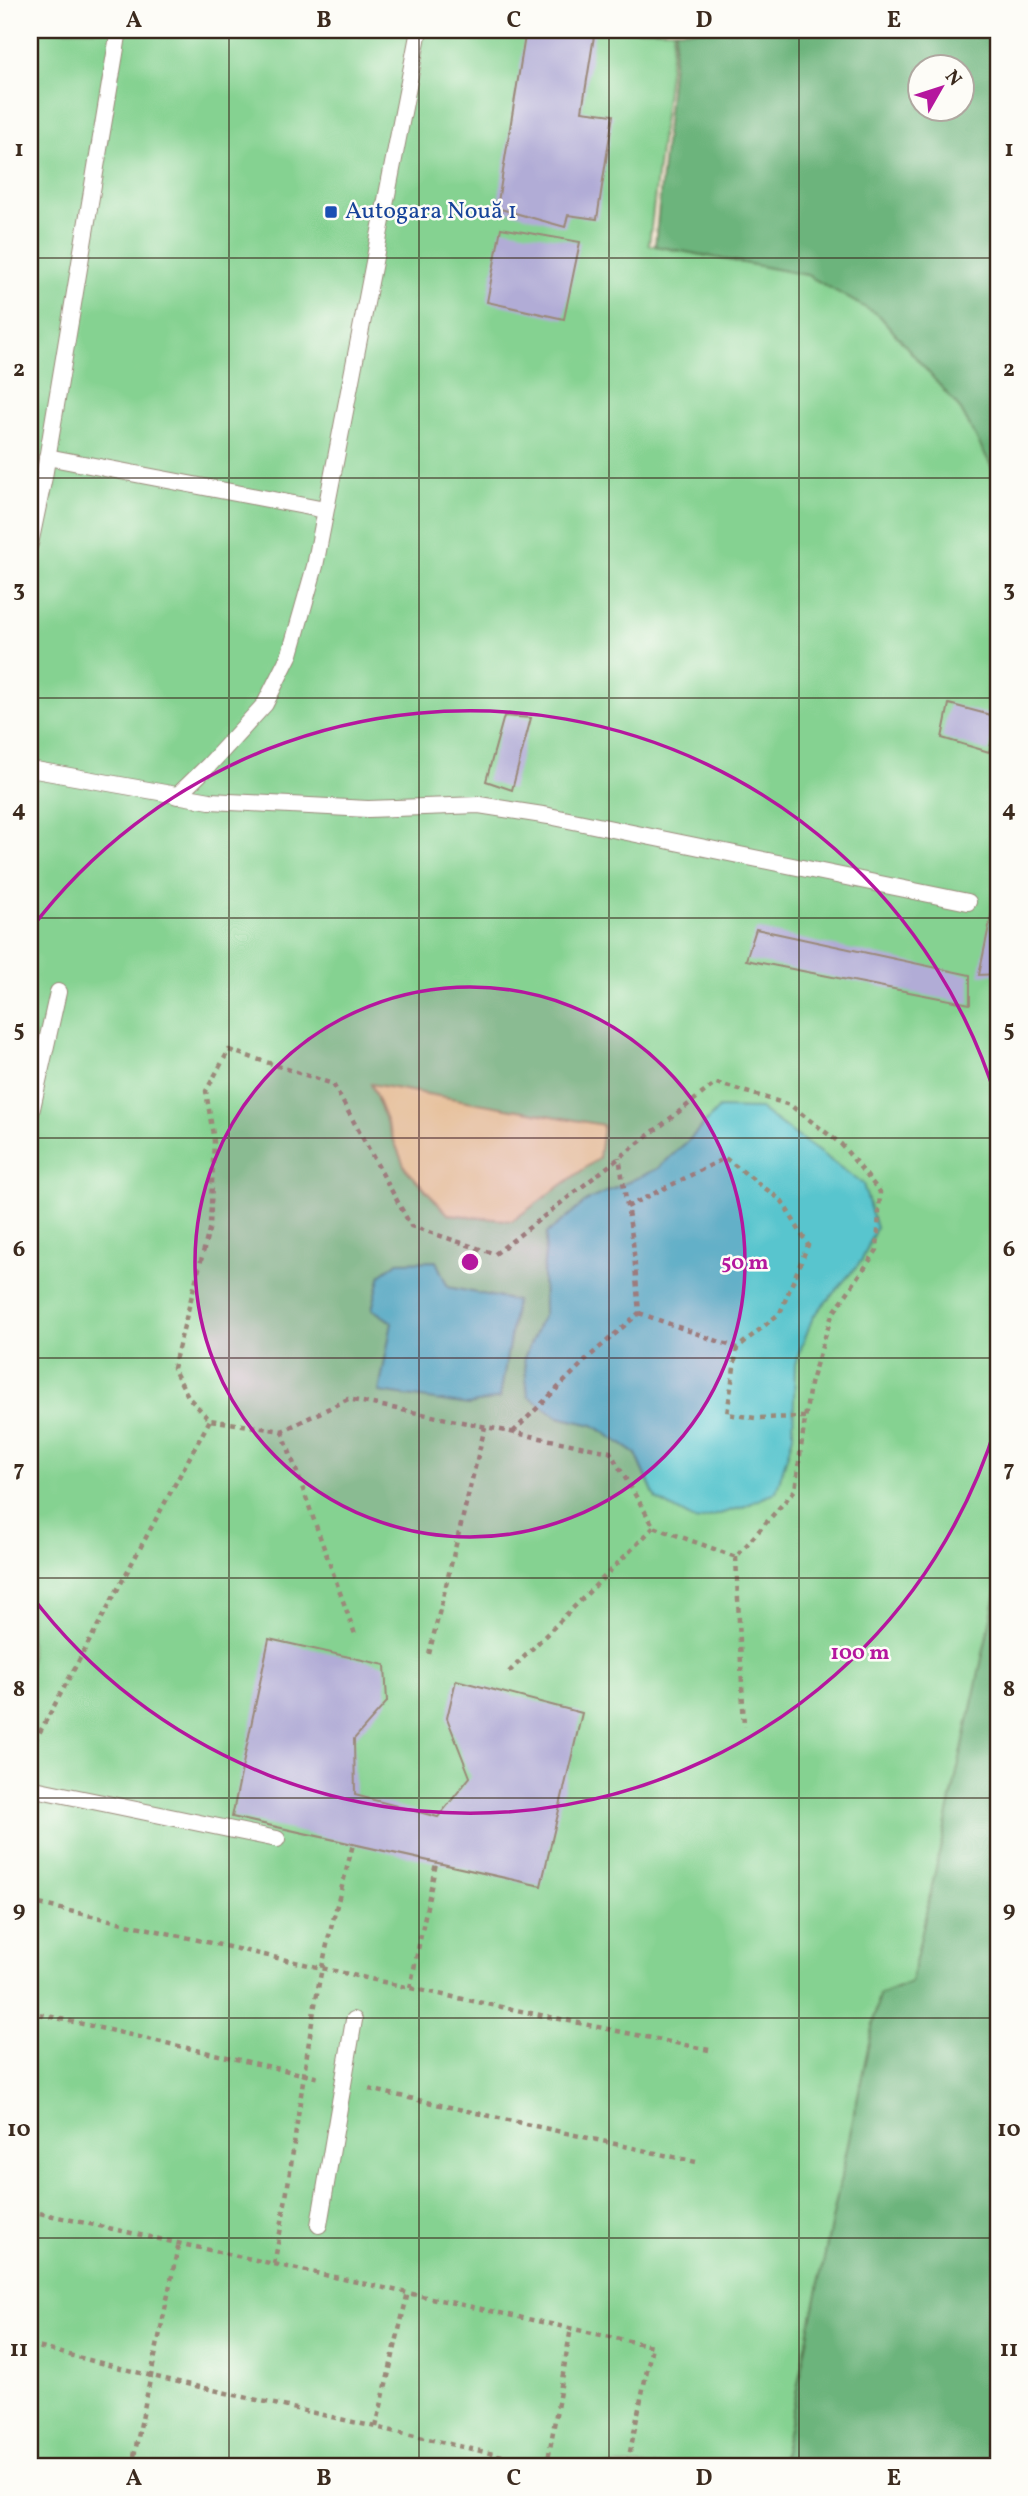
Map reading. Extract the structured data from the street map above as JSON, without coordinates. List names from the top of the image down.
{
  "places": {
    "transit": ["Autogara Nouă 1"]
  },
  "north": "top right",
  "grid": {
    "columns": [
      "A",
      "B",
      "C",
      "D",
      "E"
    ],
    "rows": [
      "1",
      "2",
      "3",
      "4",
      "5",
      "6",
      "7",
      "8",
      "9",
      "10",
      "11"
    ]
  },
  "rings": ["50 m", "100 m"]
}
